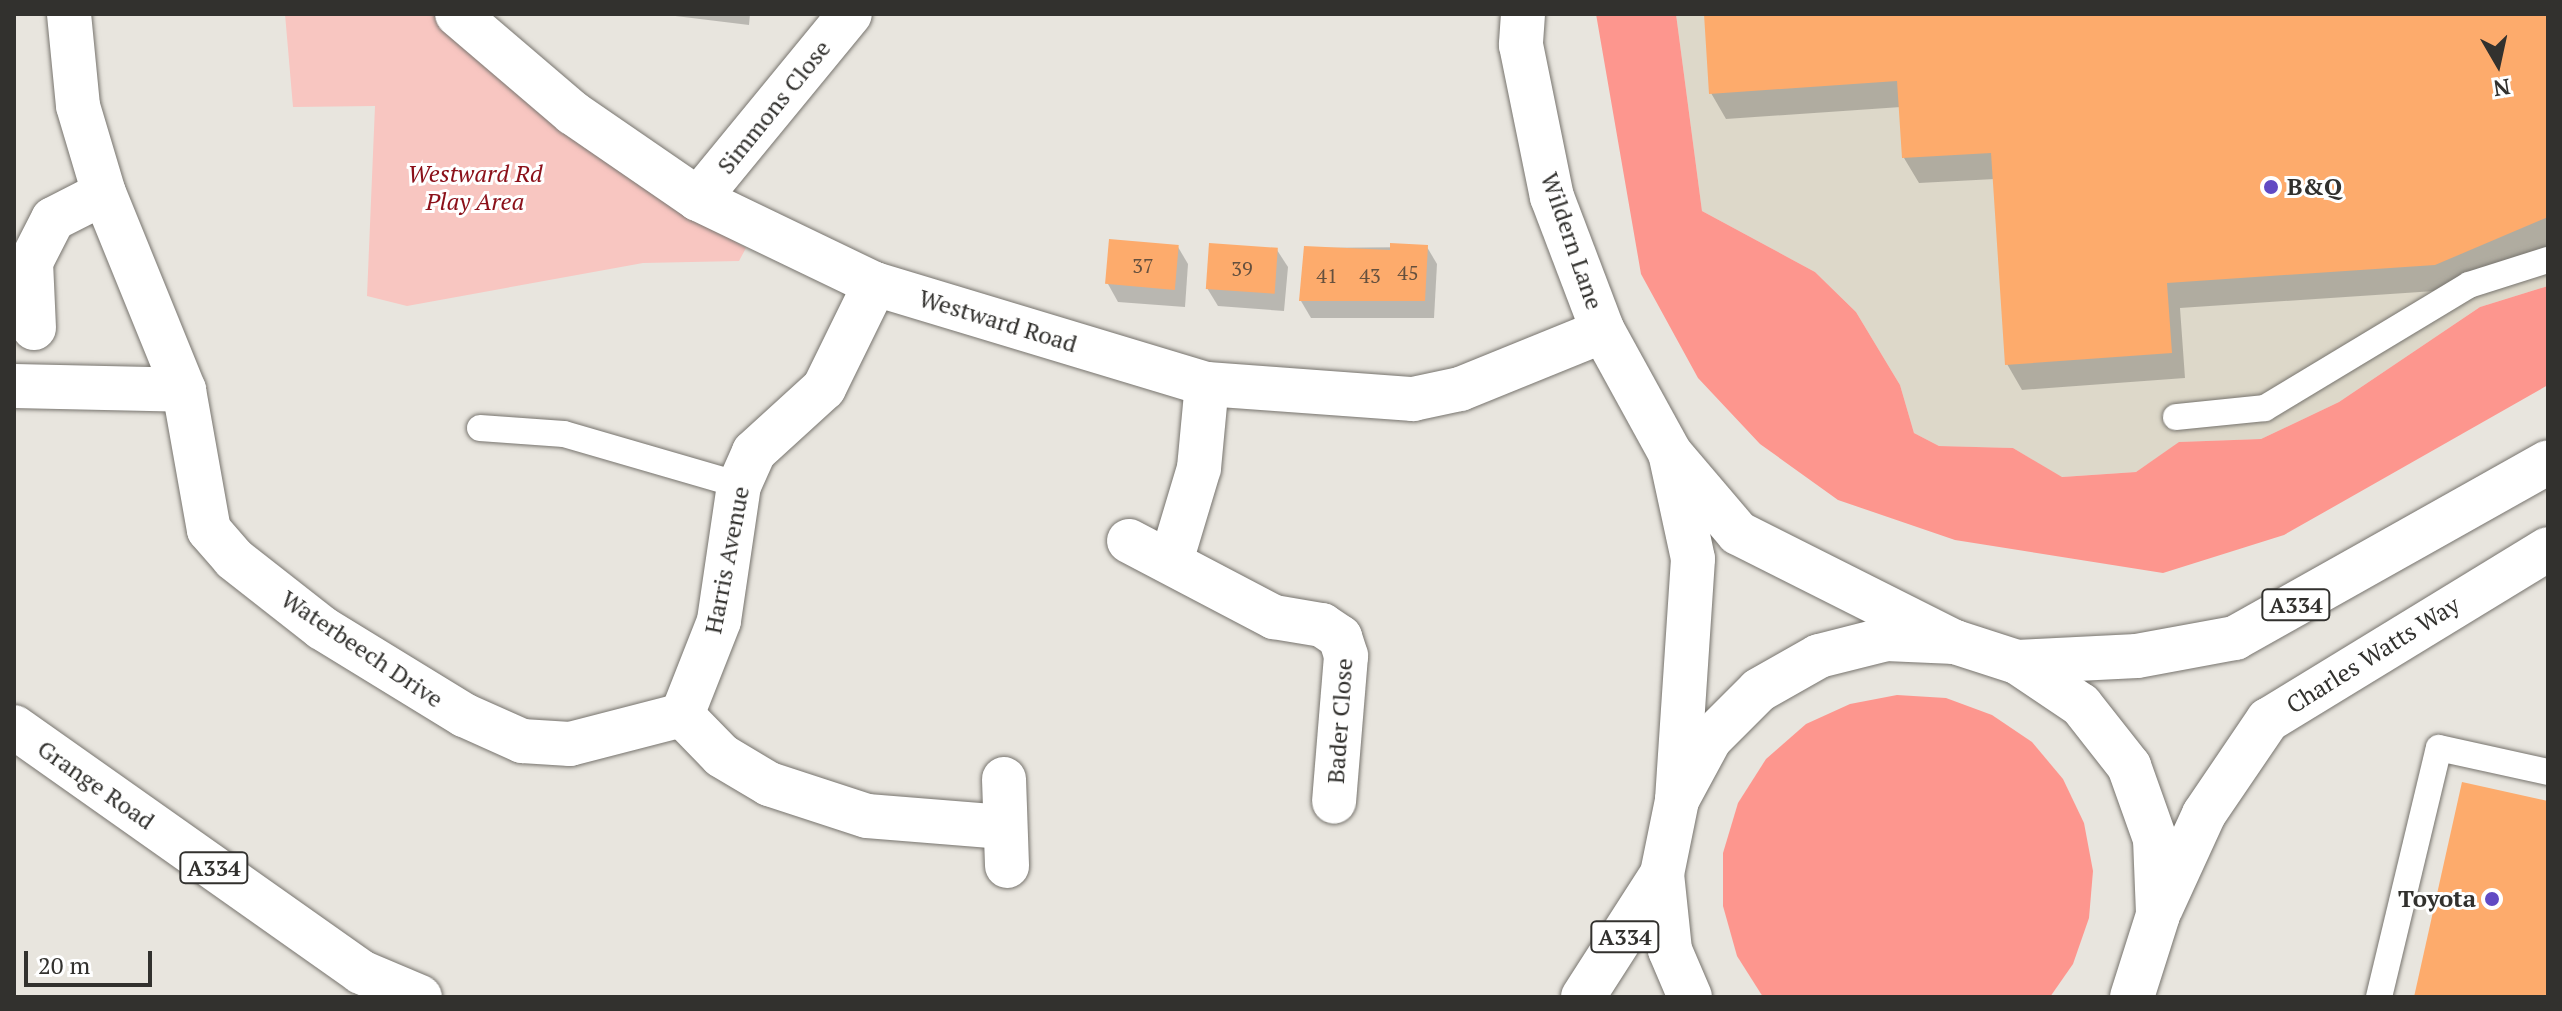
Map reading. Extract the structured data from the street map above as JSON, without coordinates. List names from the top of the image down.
{
  "streets": {
    "street": [
      "Simmons Close",
      "Wildern Lane",
      "Westward Road",
      "Harris Avenue",
      "A334",
      "Waterbeech Drive",
      "Charles Watts Way",
      "Bader Close",
      "Grange Road"
    ]
  },
  "crossings": [
    ["Simmons Close", "Westward Road"],
    ["Wildern Lane", "Westward Road"],
    ["Westward Road", "Harris Avenue"],
    ["Harris Avenue", "Waterbeech Drive"]
  ],
  "parks": ["Westward Rd Play Area"],
  "places": ["B&Q", "Toyota"],
  "house_numbers": [
    "37",
    "39",
    "45",
    "41",
    "43"
  ],
  "scale_bar": "20 m",
  "north": "bottom"
}
